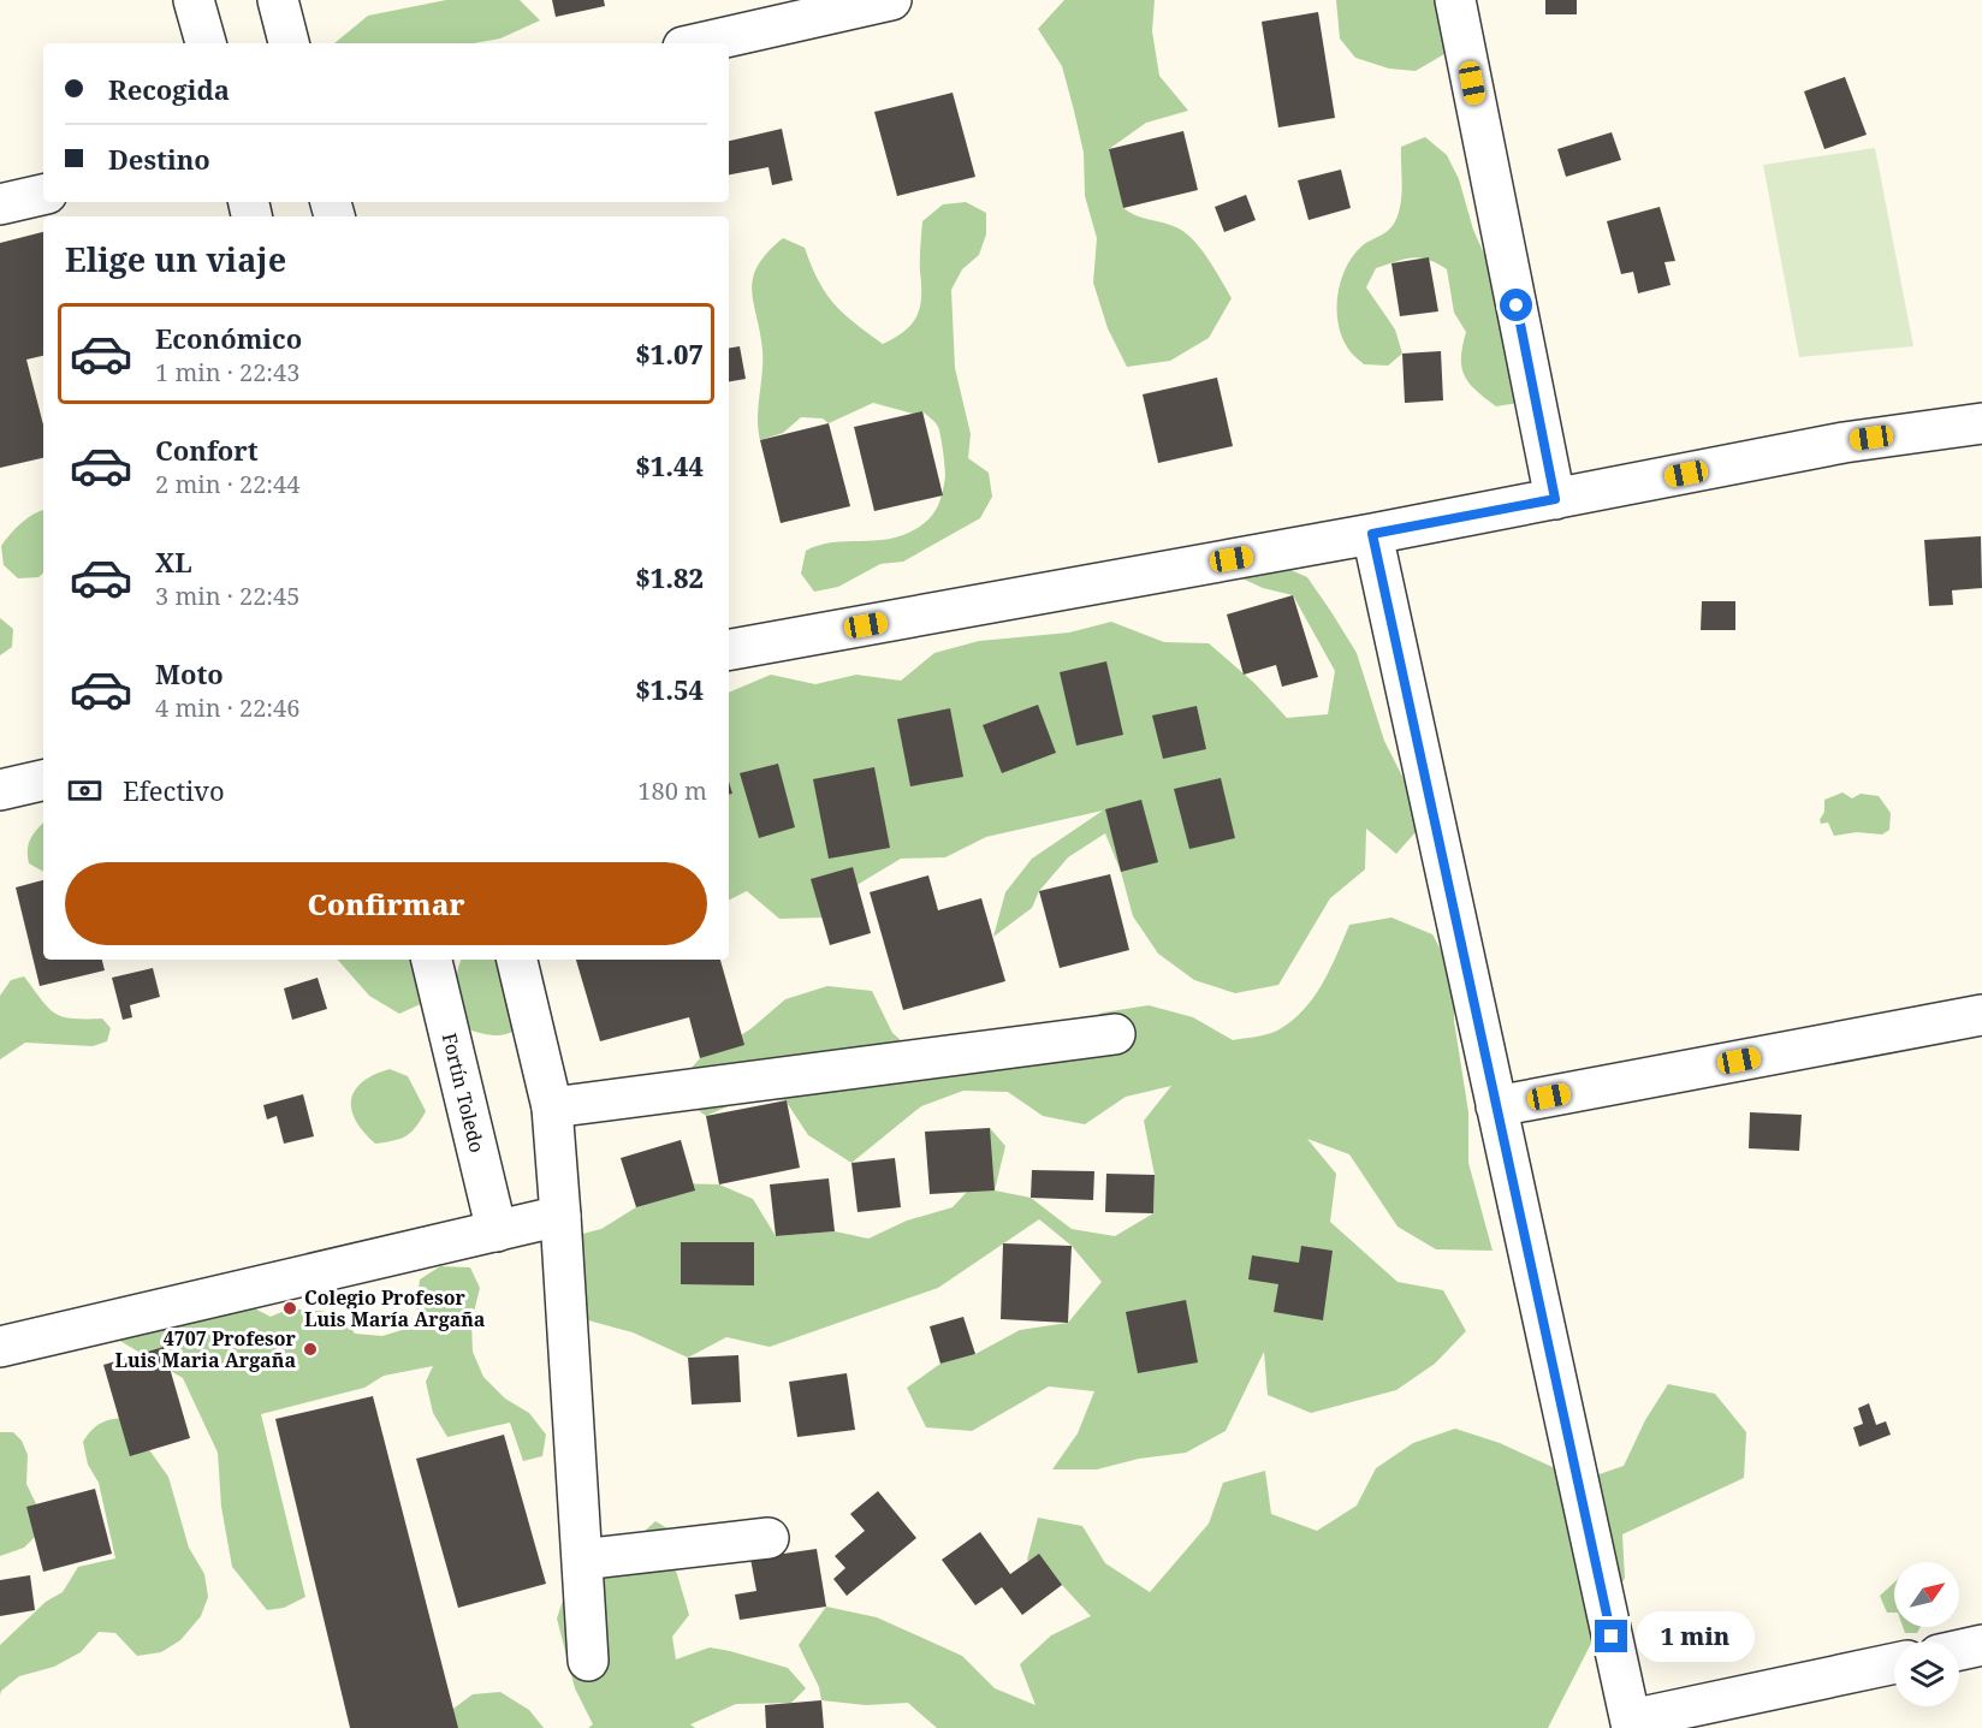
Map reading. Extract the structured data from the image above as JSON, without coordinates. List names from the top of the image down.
{
  "streets": {
    "street": ["Fortín Toledo"]
  },
  "places": ["Colegio Profesor Luis María Argaña", "4707 Profesor Luis Maria Argaña"],
  "north": "top right",
  "page": {
    "banner": ["Recogida", "Destino"],
    "heading": "Elige un viaje",
    "list": [
      {
        "name": "Económico",
        "note": "1 min · 22:43",
        "value": "$1.07"
      },
      {
        "name": "Confort",
        "note": "2 min · 22:44",
        "value": "$1.44"
      },
      {
        "name": "XL",
        "note": "3 min · 22:45",
        "value": "$1.82"
      },
      {
        "name": "Moto",
        "note": "4 min · 22:46",
        "value": "$1.54"
      }
    ],
    "pay": ["Efectivo", "180 m"],
    "buttons": "Confirmar",
    "bubble": "1 min"
  }
}
